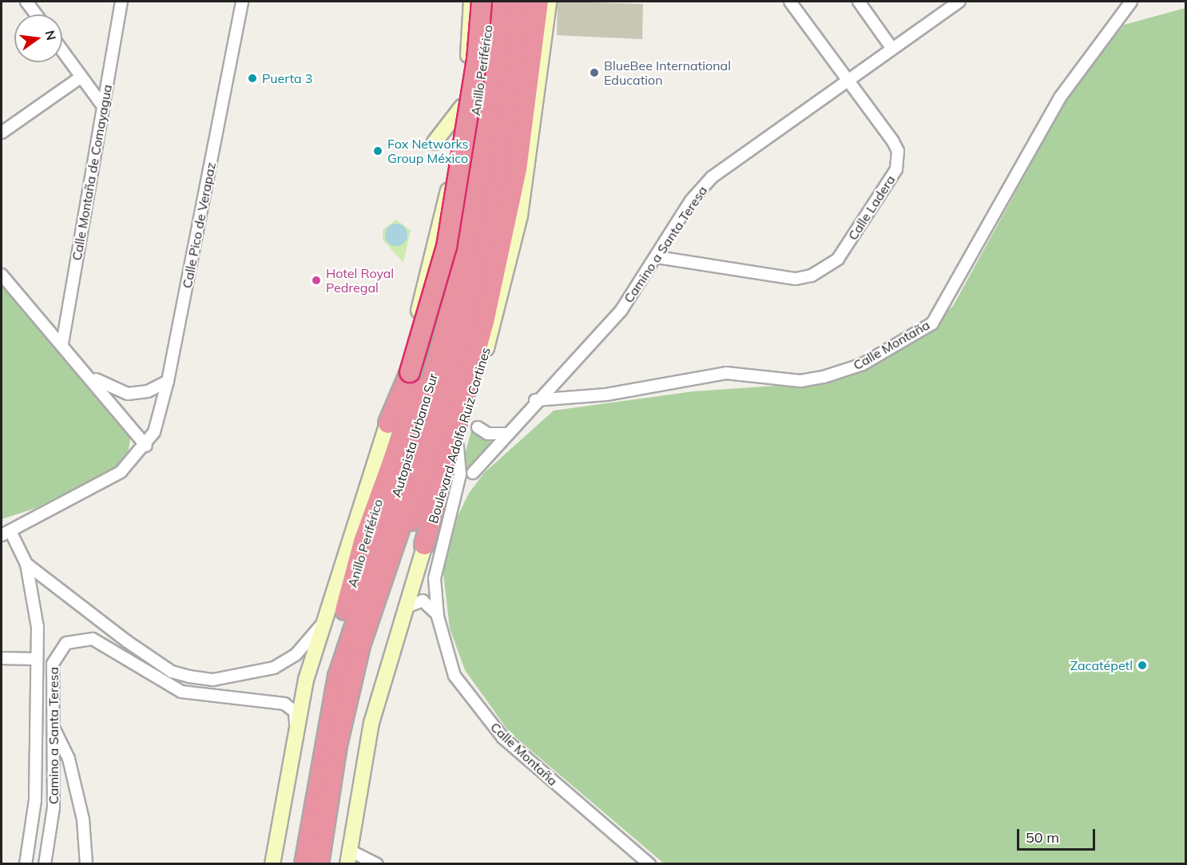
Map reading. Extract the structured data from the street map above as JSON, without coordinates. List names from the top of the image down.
{
  "streets": {
    "highway": ["Anillo Periférico", "Autopista Urbana Sur"],
    "main road": ["Boulevard Adolfo Ruiz Cortines"],
    "street": [
      "Calle Montaña de Comayagua",
      "Calle Ladera",
      "Calle Pico de Verapaz",
      "Camino a Santa Teresa",
      "Calle Montaña"
    ]
  },
  "crossings": [
    ["Calle Ladera", "Camino a Santa Teresa"],
    ["Calle Pico de Verapaz", "Camino a Santa Teresa"],
    ["Camino a Santa Teresa", "Calle Montaña"],
    ["Calle Montaña", "Boulevard Adolfo Ruiz Cortines"]
  ],
  "places": [
    "BlueBee International Education",
    "Puerta 3",
    "Fox Networks Group México",
    "Hotel Royal Pedregal",
    "Zacatépetl"
  ],
  "scale_bar": "50 m",
  "north": "right"
}
